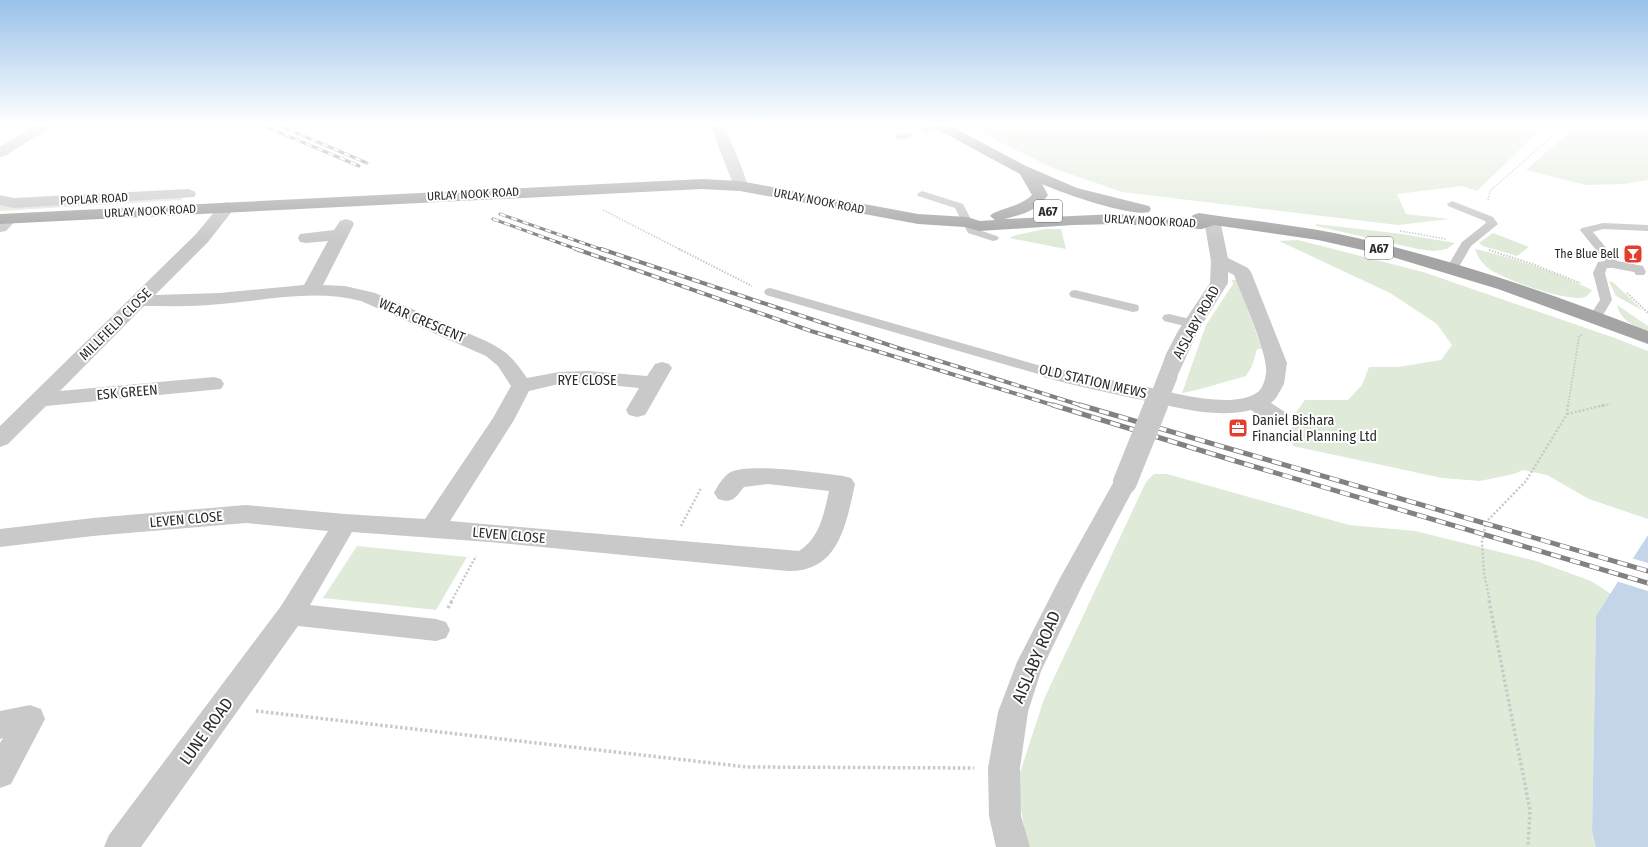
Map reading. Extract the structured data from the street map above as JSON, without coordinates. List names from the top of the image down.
{
  "streets": {
    "main road": ["URLAY NOOK ROAD", "A67"],
    "street": [
      "POPLAR ROAD",
      "WEAR CRESCENT",
      "AISLABY ROAD",
      "MILLFIELD CLOSE",
      "RYE CLOSE",
      "OLD STATION MEWS",
      "ESK GREEN",
      "LEVEN CLOSE",
      "LUNE ROAD"
    ]
  },
  "crossings": [
    ["URLAY NOOK ROAD", "A67"],
    ["URLAY NOOK ROAD", "AISLABY ROAD"],
    ["URLAY NOOK ROAD", "MILLFIELD CLOSE"],
    ["A67", "AISLABY ROAD"],
    ["WEAR CRESCENT", "MILLFIELD CLOSE"],
    ["WEAR CRESCENT", "RYE CLOSE"],
    ["AISLABY ROAD", "OLD STATION MEWS"],
    ["MILLFIELD CLOSE", "ESK GREEN"],
    ["LEVEN CLOSE", "LUNE ROAD"]
  ],
  "places": {
    "bar": ["The Blue Bell"],
    "office": ["Daniel Bishara Financial Planning Ltd"]
  }
}
